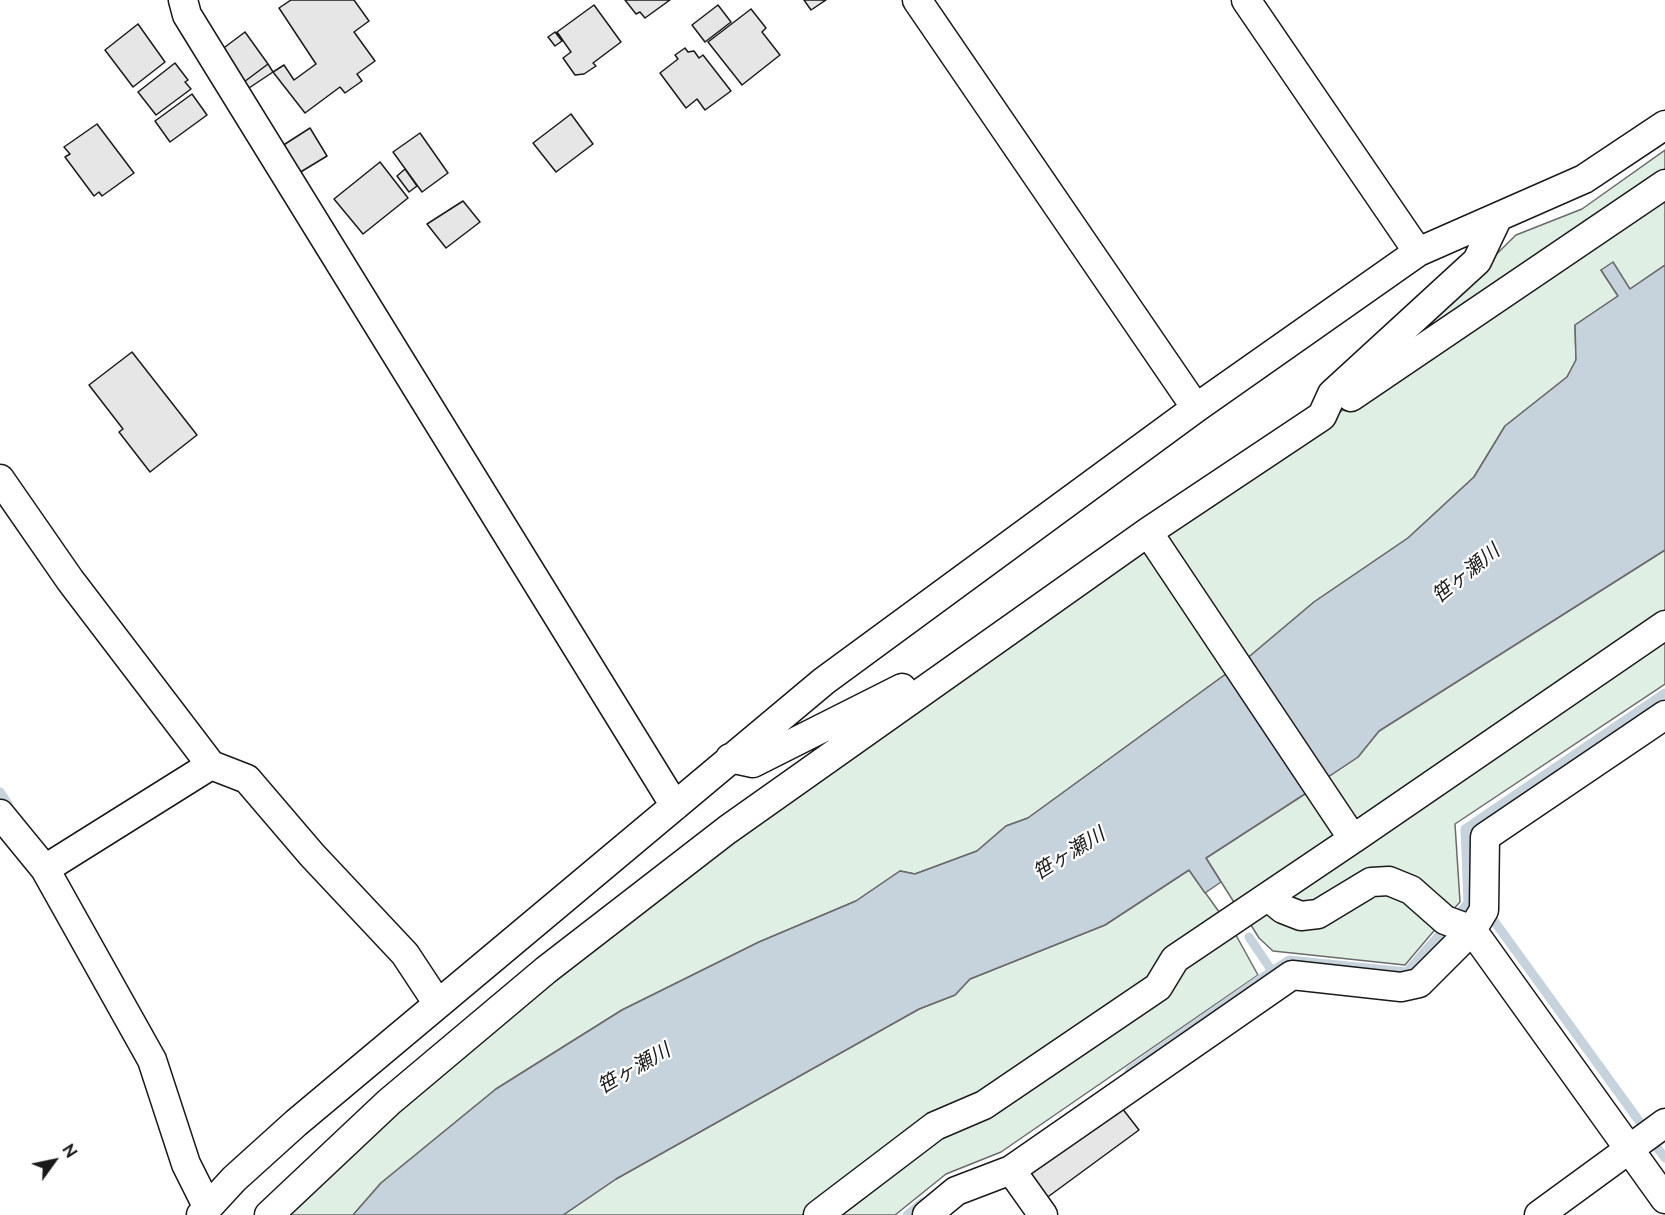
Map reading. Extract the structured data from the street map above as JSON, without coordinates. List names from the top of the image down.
{
  "water": ["笹ヶ瀬川"],
  "north": "top right"
}
